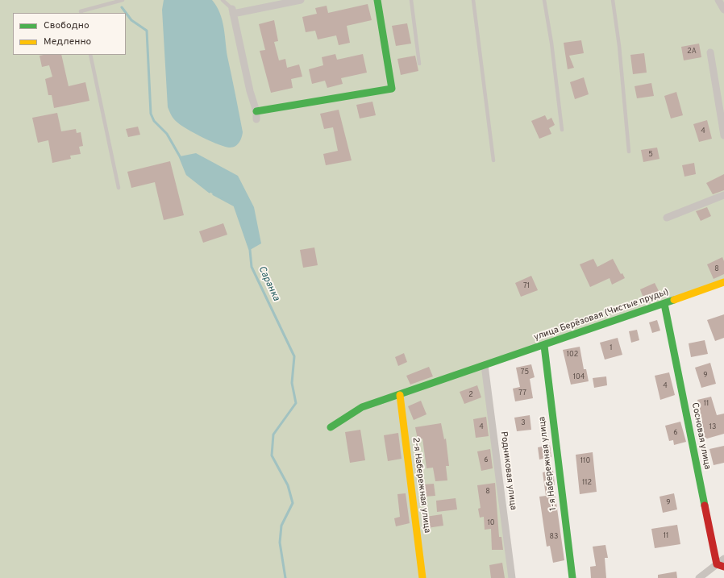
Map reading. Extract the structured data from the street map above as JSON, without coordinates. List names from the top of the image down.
{
  "streets": {
    "street": [
      "улица Берёзовая (Чистые пруды)",
      "Сосновая улица",
      "1-я Набережная улица",
      "Родниковая улица",
      "2-я Набережная улица"
    ]
  },
  "crossings": [
    ["улица Берёзовая (Чистые пруды)", "Сосновая улица"],
    ["улица Берёзовая (Чистые пруды)", "1-я Набережная улица"],
    ["улица Берёзовая (Чистые пруды)", "Родниковая улица"],
    ["улица Берёзовая (Чистые пруды)", "2-я Набережная улица"]
  ],
  "water": ["Саранка"],
  "house_numbers": [
    "2А",
    "4",
    "5",
    "8",
    "71",
    "1",
    "102",
    "75",
    "9",
    "104",
    "4",
    "77",
    "2",
    "11",
    "3",
    "4",
    "13",
    "6",
    "6",
    "110",
    "112",
    "8",
    "9",
    "10",
    "11",
    "83"
  ],
  "legend": ["Свободно", "Медленно"]
}
